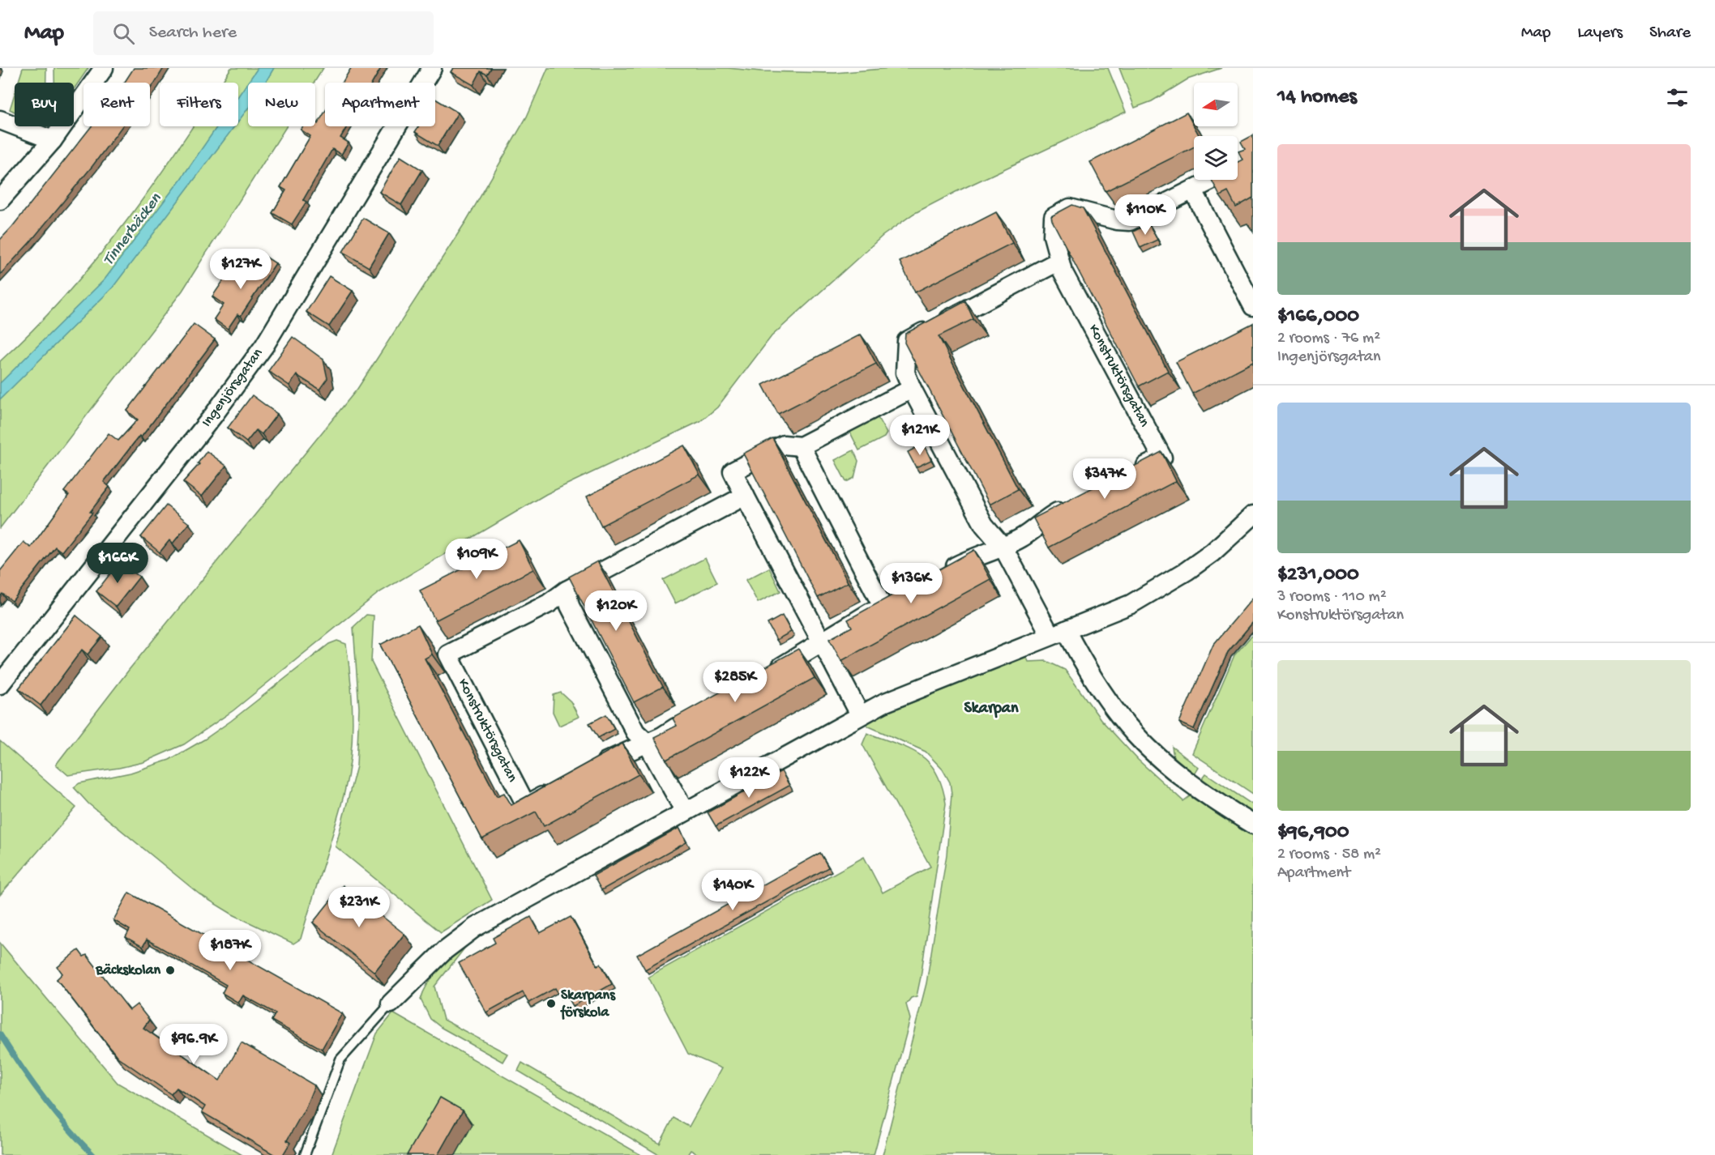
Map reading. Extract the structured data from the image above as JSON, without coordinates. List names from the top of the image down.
{
  "streets": {
    "street": ["Konstruktörsgatan", "Ingenjörsgatan"]
  },
  "districts": ["Skarpan"],
  "water": ["Tinnerbäcken"],
  "places": ["Bäckskolan", "Skarpans förskola"],
  "north": "left",
  "page": {
    "header": "Map",
    "search": "Search here",
    "nav": ["Map", "Layers", "Share"],
    "heading": "14 homes",
    "chip": [
      "Buy",
      "Rent",
      "Filters",
      "New",
      "Apartment"
    ],
    "list": [
      {
        "name": "$166,000",
        "note": "2 rooms · 76 m² · Ingenjörsgatan"
      },
      {
        "name": "$231,000",
        "note": "3 rooms · 110 m² · Konstruktörsgatan"
      },
      {
        "name": "$96,900",
        "note": "2 rooms · 58 m² · Apartment"
      }
    ],
    "price": [
      "$110K",
      "$127K",
      "$121K",
      "$347K",
      "$109K",
      "$166K",
      "$136K",
      "$120K",
      "$285K",
      "$122K",
      "$140K",
      "$231K",
      "$187K",
      "$96.9K"
    ]
  }
}
